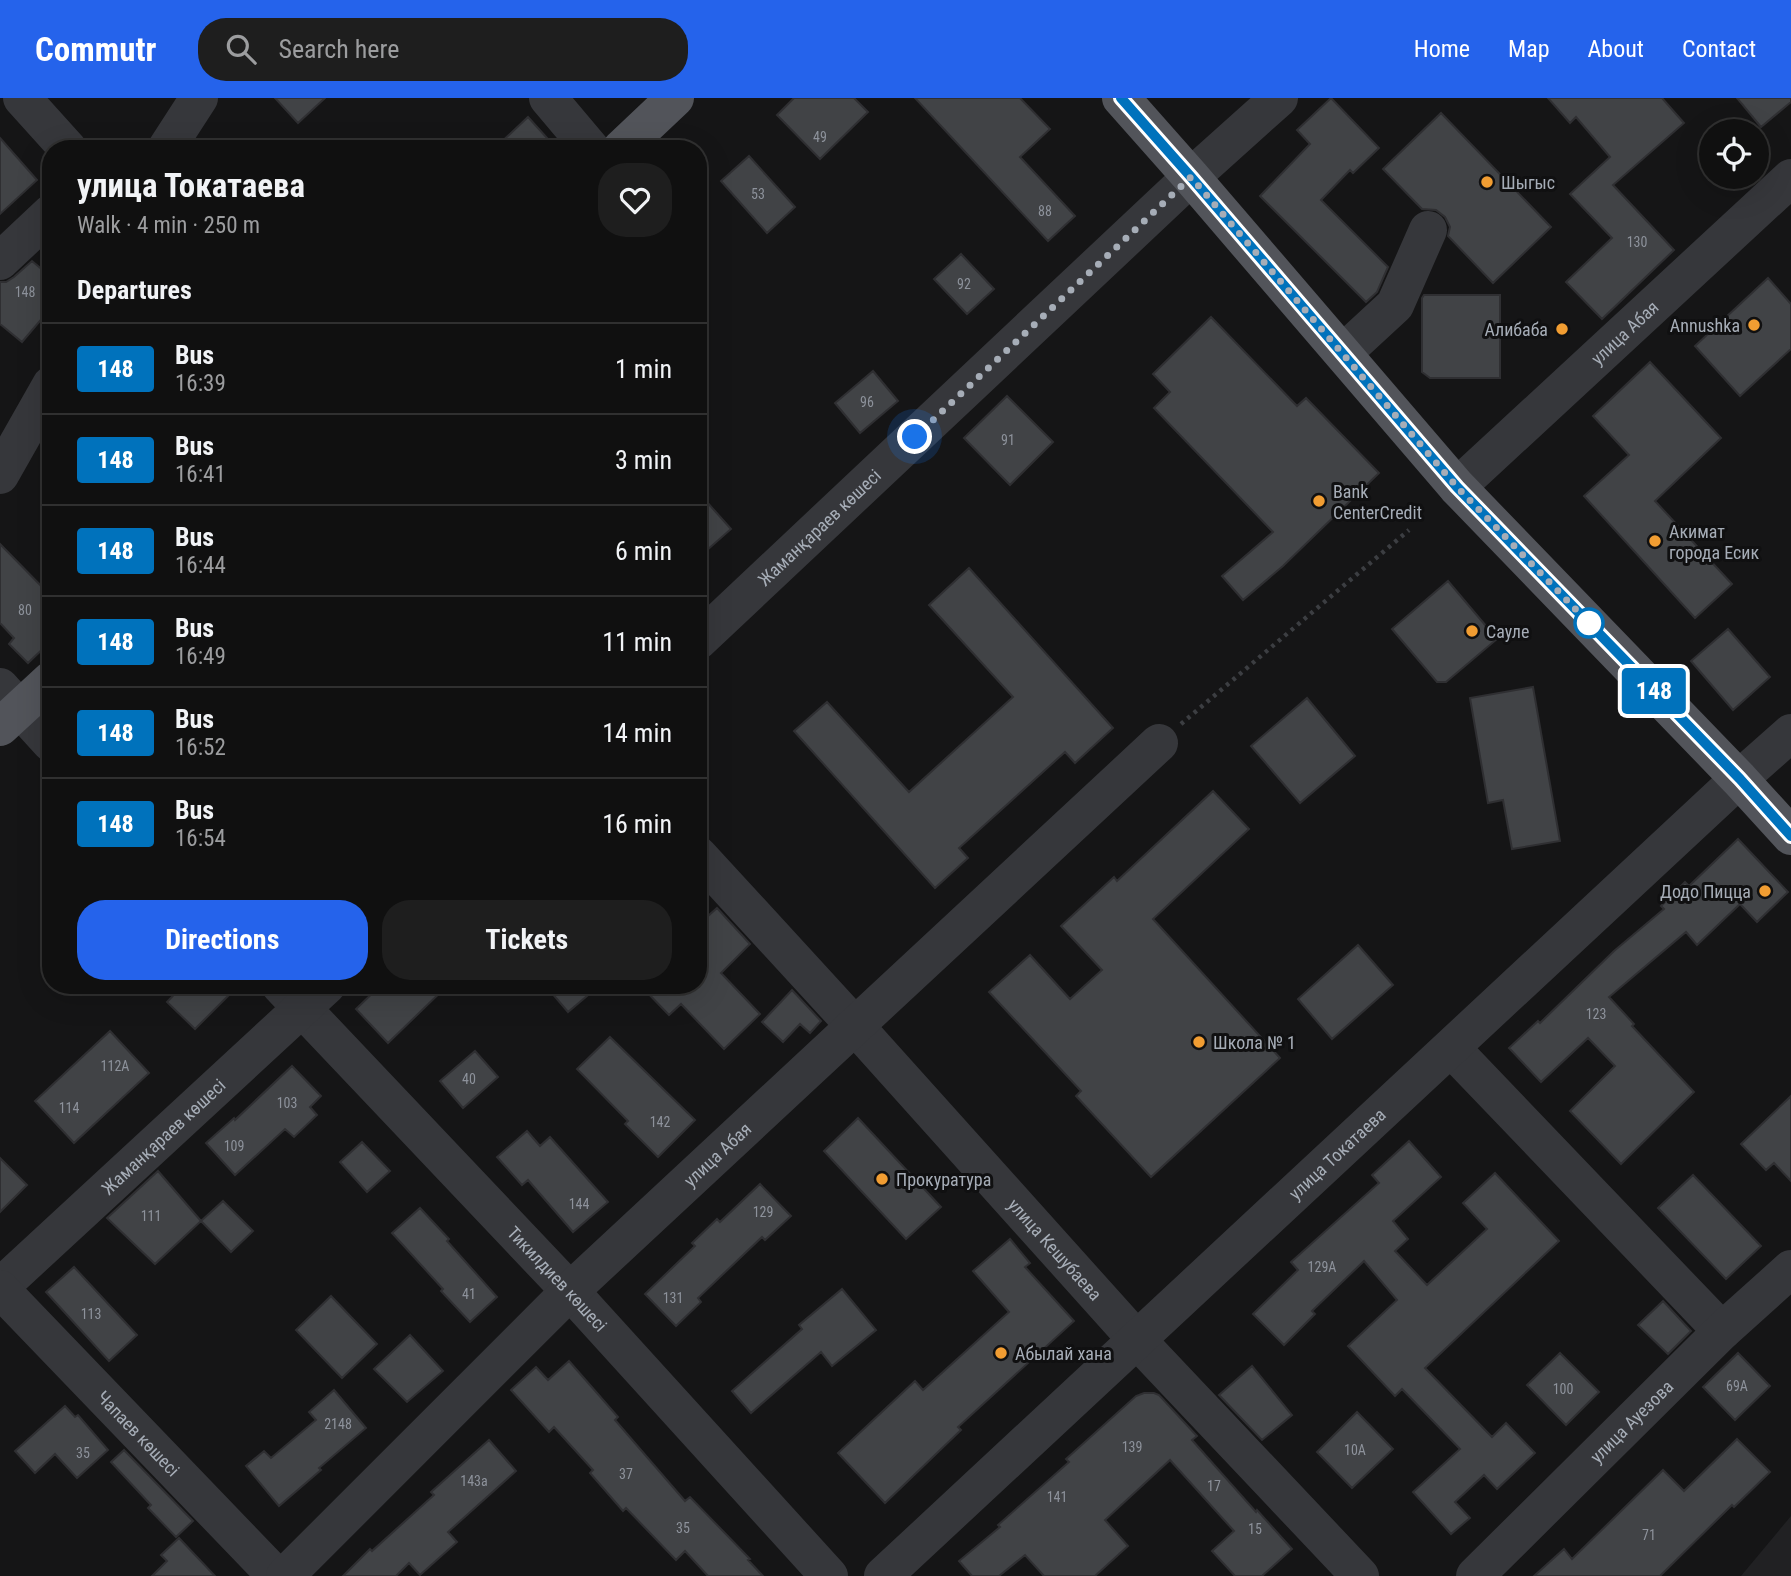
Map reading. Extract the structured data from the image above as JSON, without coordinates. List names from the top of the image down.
{
  "streets": {
    "street": [
      "улица Абая",
      "Жаманқараев көшесі",
      "улица Токатаева",
      "улица Кешубаева",
      "Тикилдиев көшесі",
      "улица Ауезова",
      "Чапаев көшесі"
    ]
  },
  "crossings": [
    ["улица Абая", "улица Кешубаева"],
    ["улица Абая", "Тикилдиев көшесі"],
    ["Жаманқараев көшесі", "Чапаев көшесі"],
    ["улица Токатаева", "улица Кешубаева"]
  ],
  "places": [
    "Шыгыс",
    "Annushka",
    "Алибаба",
    "Bank CenterCredit",
    "Акимат города Есик",
    "Сауле",
    "Додо Пицца",
    "Школа № 1",
    "Прокуратура",
    "Абылай хана"
  ],
  "lines": ["bus line 148"],
  "house_numbers": [
    "49",
    "53",
    "88",
    "130",
    "92",
    "148",
    "96",
    "91",
    "80",
    "123",
    "112А",
    "40",
    "103",
    "114",
    "142",
    "109",
    "144",
    "129",
    "111",
    "129А",
    "41",
    "131",
    "113",
    "69А",
    "100",
    "2148",
    "139",
    "10А",
    "35",
    "37",
    "143а",
    "17",
    "141",
    "35",
    "15",
    "71"
  ],
  "page": {
    "header": "Commutr",
    "search": "Search here",
    "nav": [
      "Home",
      "Map",
      "About",
      "Contact"
    ],
    "on_map": "148",
    "heading": [
      ["улица Токатаева", "Walk · 4 min · 250 m"],
      "Departures"
    ],
    "list": [
      {
        "mark": "148",
        "name": "Bus",
        "note": "16:39",
        "value": "1 min"
      },
      {
        "mark": "148",
        "name": "Bus",
        "note": "16:41",
        "value": "3 min"
      },
      {
        "mark": "148",
        "name": "Bus",
        "note": "16:44",
        "value": "6 min"
      },
      {
        "mark": "148",
        "name": "Bus",
        "note": "16:49",
        "value": "11 min"
      },
      {
        "mark": "148",
        "name": "Bus",
        "note": "16:52",
        "value": "14 min"
      },
      {
        "mark": "148",
        "name": "Bus",
        "note": "16:54",
        "value": "16 min"
      }
    ],
    "buttons": ["Directions", "Tickets"]
  }
}
